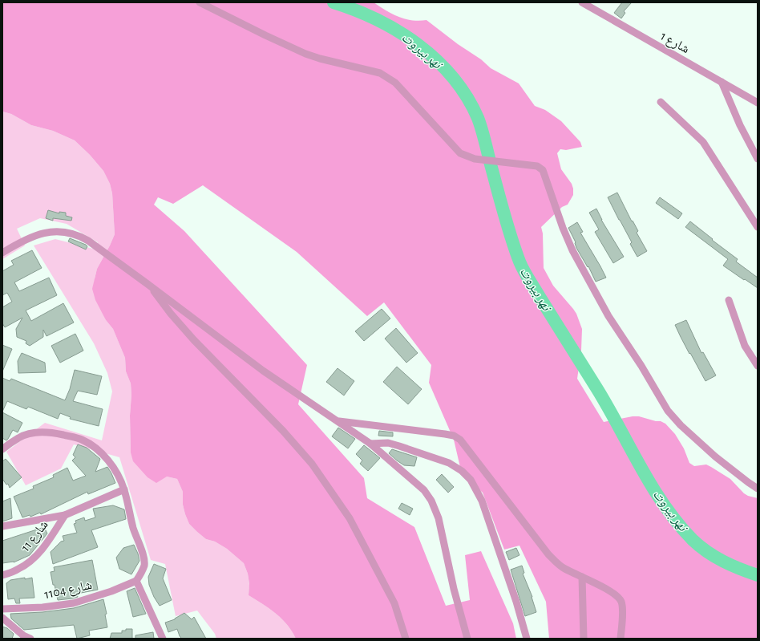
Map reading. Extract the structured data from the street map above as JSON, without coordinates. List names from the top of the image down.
{
  "streets": {
    "street": ["شارع 1", "شارع 11", "شارع 1104"]
  },
  "water": ["نهر بيروت"]
}
